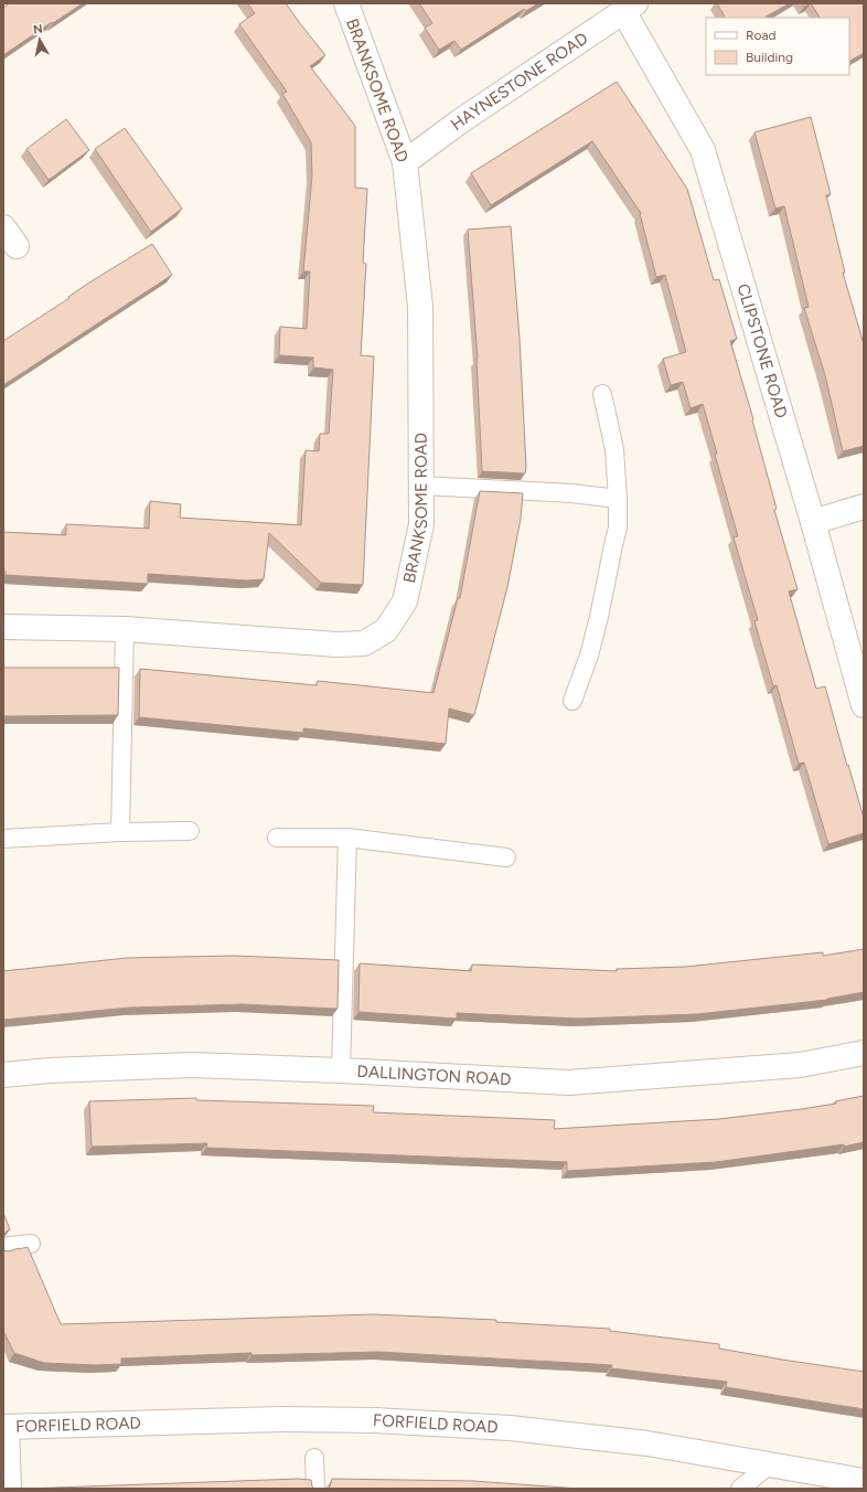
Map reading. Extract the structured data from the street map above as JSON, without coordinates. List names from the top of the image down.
{
  "streets": {
    "street": [
      "HAYNESTONE ROAD",
      "BRANKSOME ROAD",
      "CLIPSTONE ROAD",
      "DALLINGTON ROAD",
      "FORFIELD ROAD"
    ]
  },
  "crossings": [
    ["HAYNESTONE ROAD", "BRANKSOME ROAD"],
    ["HAYNESTONE ROAD", "CLIPSTONE ROAD"]
  ],
  "legend": ["Road", "Building"],
  "north": "top"
}
